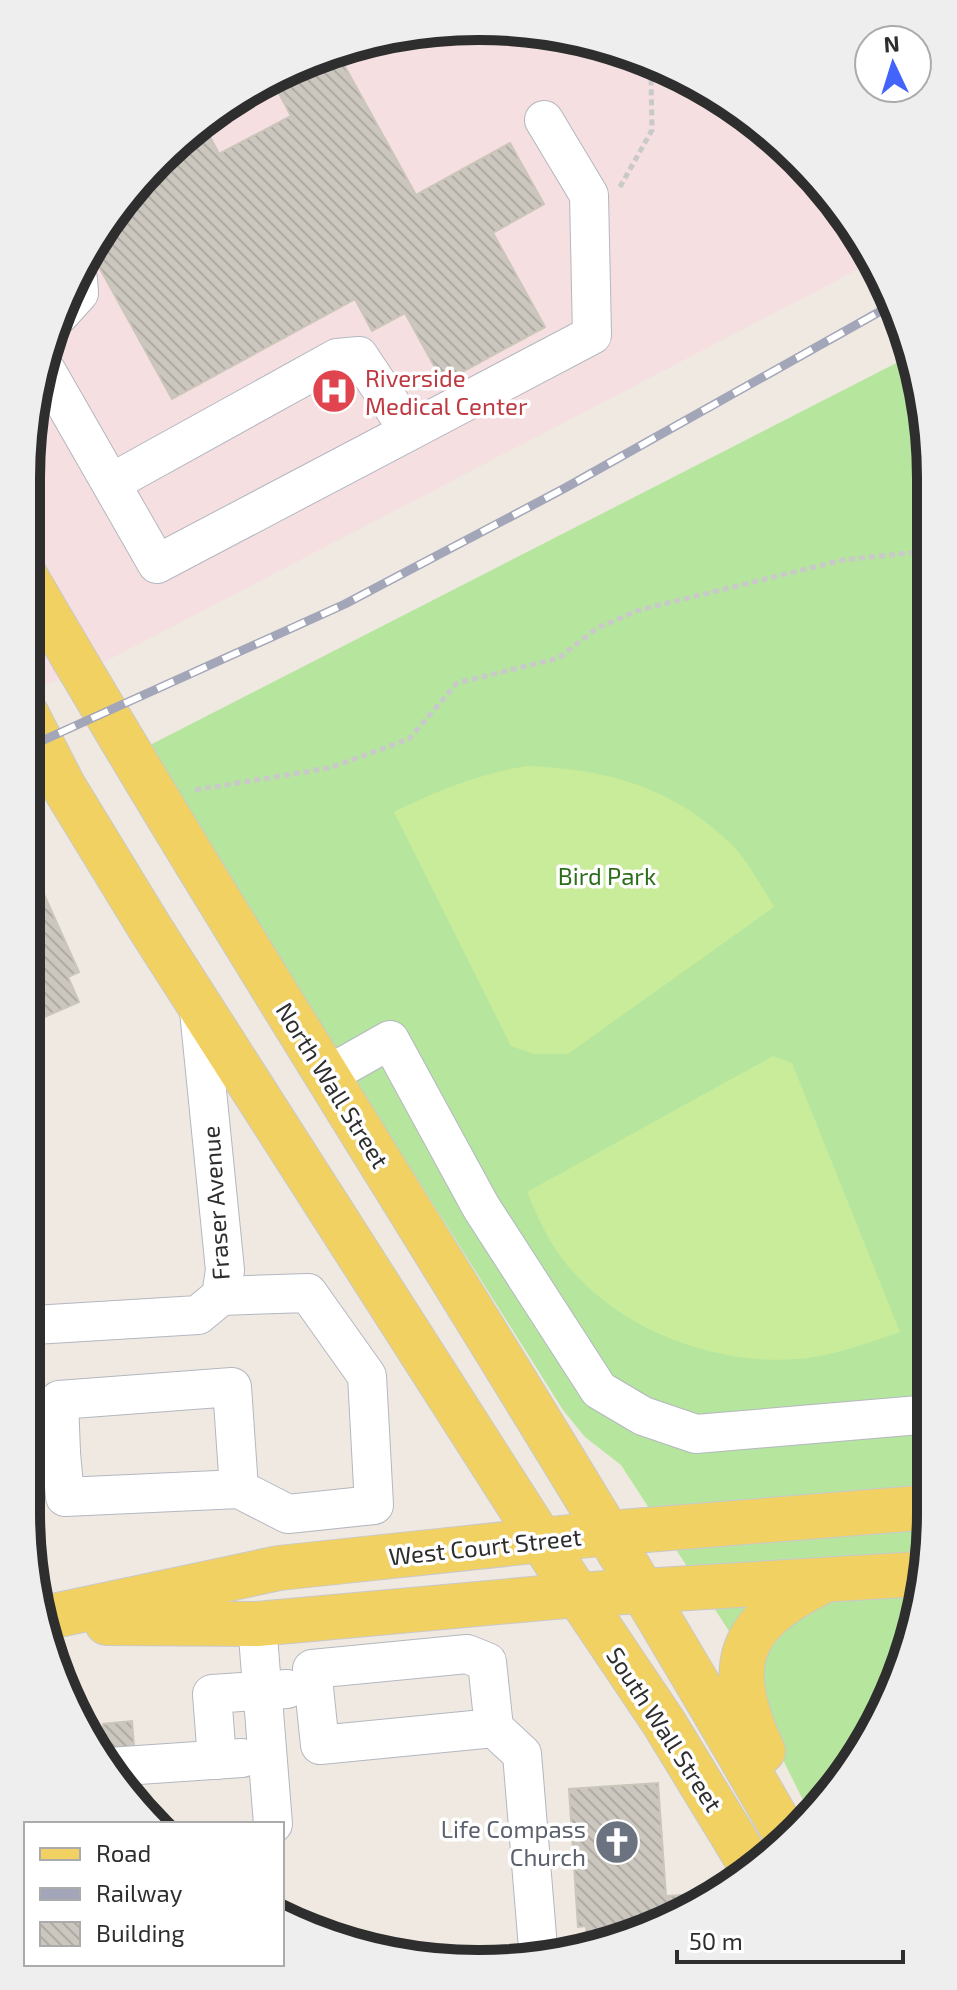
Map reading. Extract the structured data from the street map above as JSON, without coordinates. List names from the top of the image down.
{
  "streets": {
    "main road": ["North Wall Street", "West Court Street", "South Wall Street"],
    "street": ["Fraser Avenue"]
  },
  "crossings": [
    ["North Wall Street", "West Court Street"],
    ["North Wall Street", "South Wall Street"],
    ["West Court Street", "South Wall Street"]
  ],
  "parks": ["Bird Park"],
  "places": {
    "hospital": ["Riverside Medical Center"],
    "church": ["Life Compass Church"]
  },
  "legend": ["Road", "Railway", "Building"],
  "scale_bar": "50 m",
  "north": "top"
}
